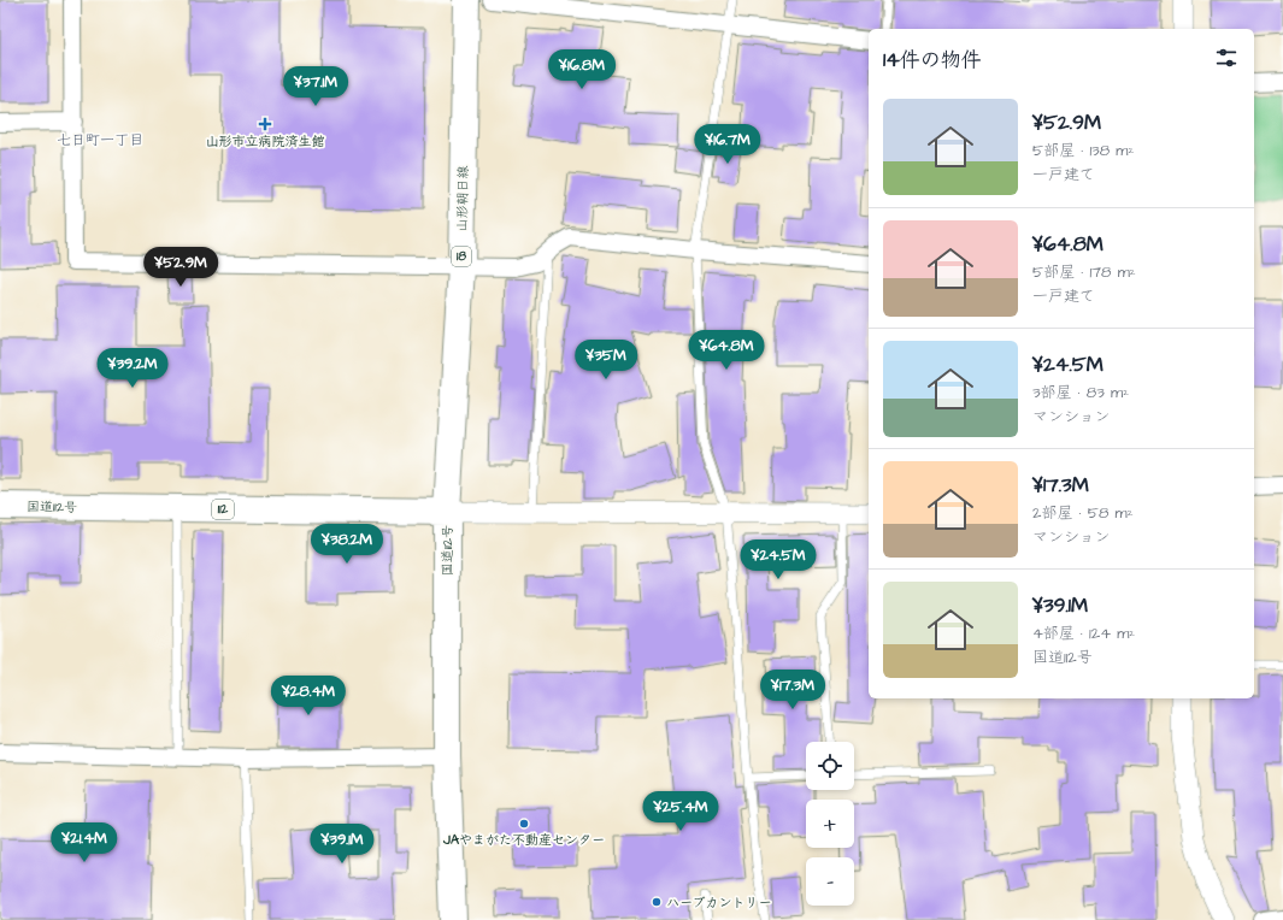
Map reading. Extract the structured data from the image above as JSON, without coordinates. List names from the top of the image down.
{
  "streets": {
    "main road": [
      "山形朝日線",
      "18",
      "国道112号",
      "112"
    ]
  },
  "crossings": [
    ["山形朝日線", "国道112号"]
  ],
  "districts": ["七日町一丁目"],
  "places": {
    "health": ["山形市立病院済生館"],
    "other": ["JAやまがた不動産センター", "ハーブカントリー"]
  },
  "page": {
    "heading": "14件の物件",
    "price": [
      "¥16.8M",
      "¥37.1M",
      "¥16.7M",
      "¥52.9M",
      "¥64.8M",
      "¥35M",
      "¥39.2M",
      "¥38.2M",
      "¥24.5M",
      "¥17.3M",
      "¥28.4M",
      "¥25.4M",
      "¥21.4M",
      "¥39.1M"
    ],
    "list": [
      {
        "name": "¥52.9M",
        "note": "5部屋 · 138 m² · 一戸建て"
      },
      {
        "name": "¥64.8M",
        "note": "5部屋 · 178 m² · 一戸建て"
      },
      {
        "name": "¥24.5M",
        "note": "3部屋 · 83 m² · マンション"
      },
      {
        "name": "¥17.3M",
        "note": "2部屋 · 58 m² · マンション"
      },
      {
        "name": "¥39.1M",
        "note": "4部屋 · 124 m² · 国道112号"
      }
    ],
    "map_buttons": ["+", "−"]
  }
}
